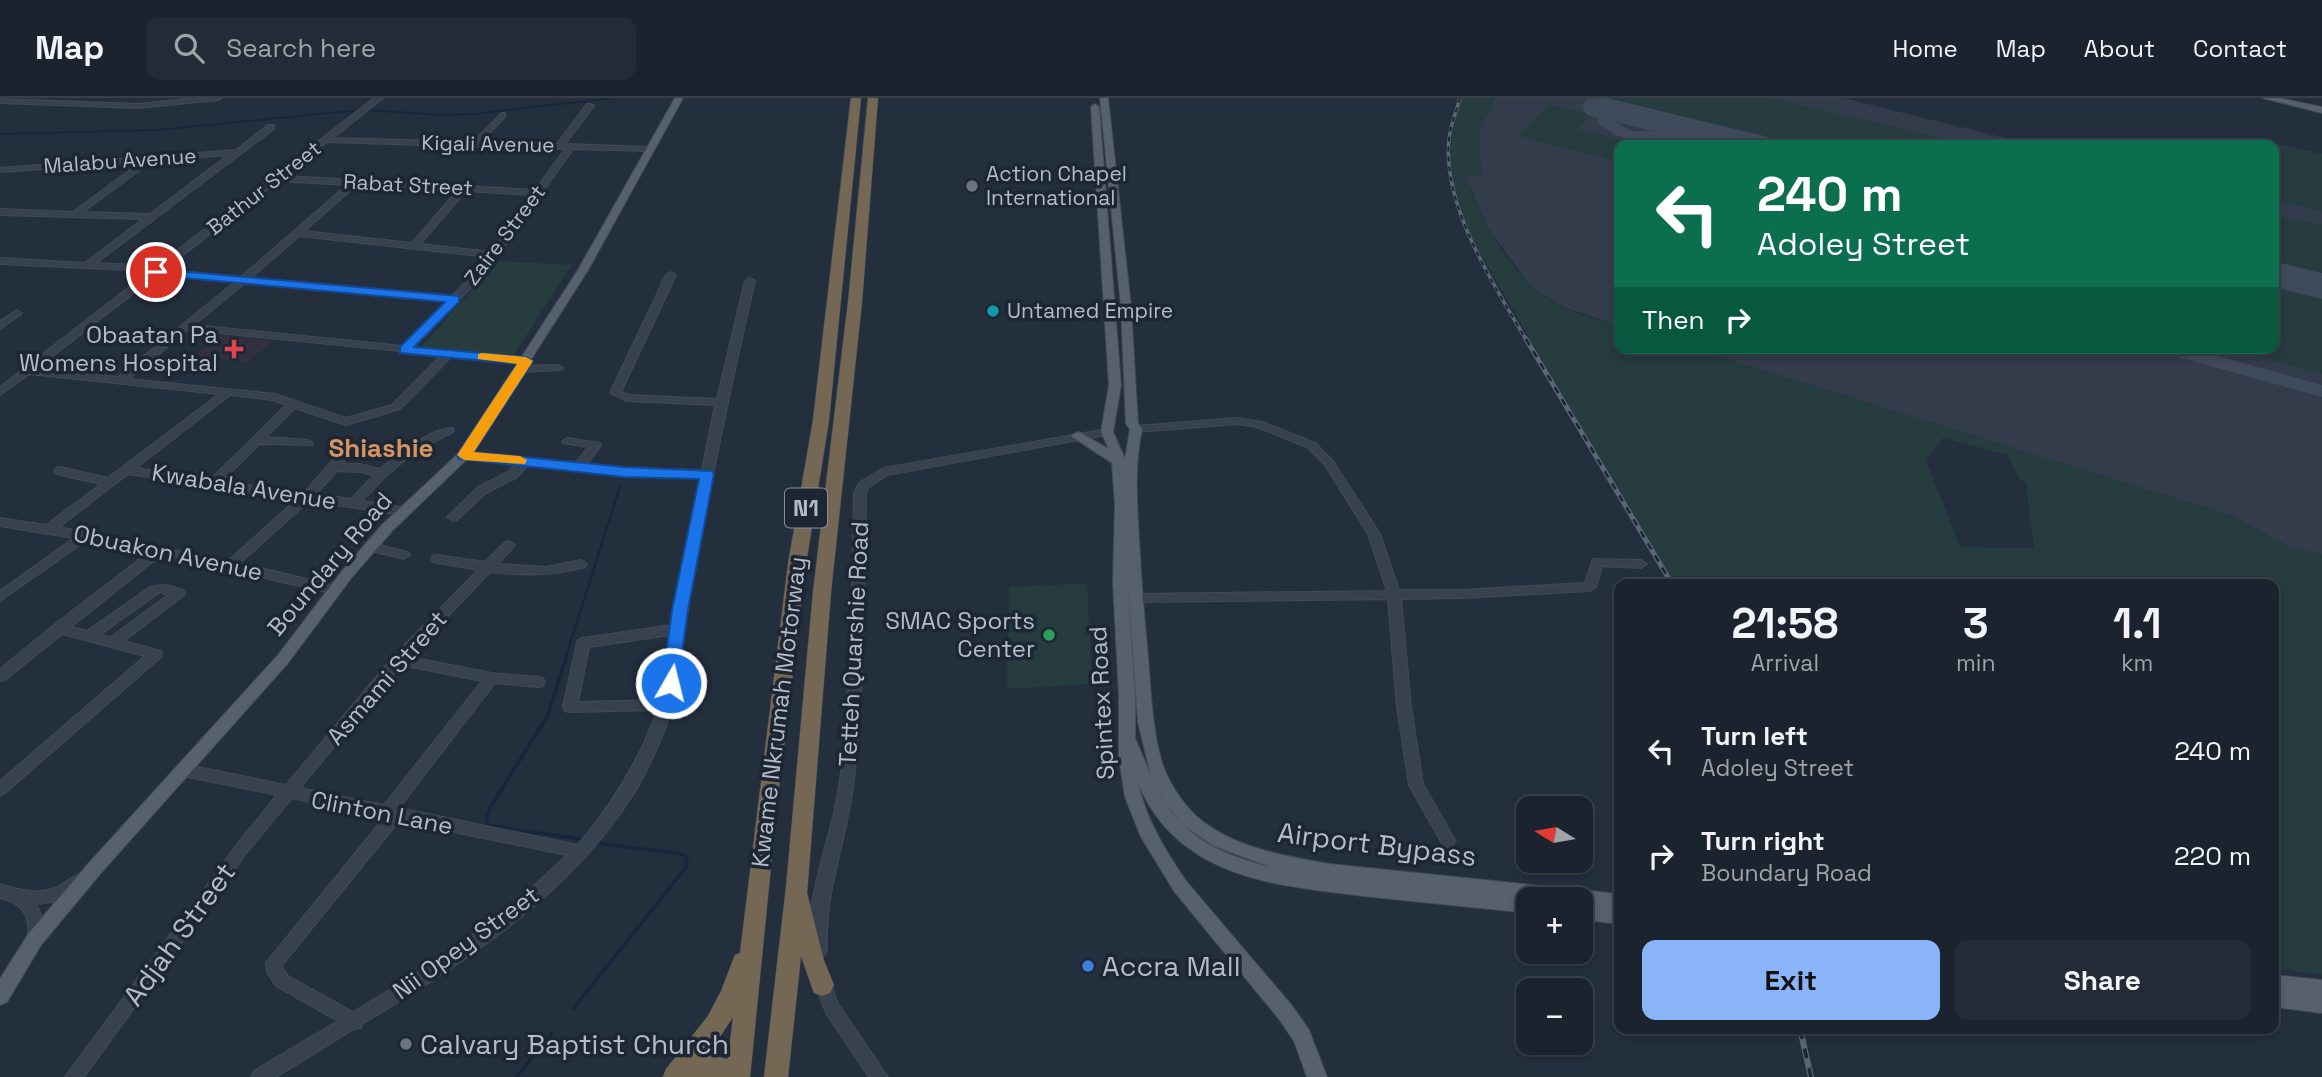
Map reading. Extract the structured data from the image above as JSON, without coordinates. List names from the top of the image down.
{
  "streets": {
    "highway": ["N1", "Kwame Nkrumah Motorway"],
    "main road": ["Boundary Road", "Spintex Road", "Airport Bypass"],
    "street": [
      "Kigali Avenue",
      "Malabu Avenue",
      "Rabat Street",
      "Bathur Street",
      "Zaire Street",
      "Kwabala Avenue",
      "Obuakon Avenue",
      "Tetteh Quarshie Road",
      "Asmami Street",
      "Clinton Lane",
      "Adjah Street",
      "Nii Opey Street"
    ]
  },
  "crossings": [
    ["Kigali Avenue", "Bathur Street"],
    ["Kigali Avenue", "Zaire Street"],
    ["Kigali Avenue", "Boundary Road"],
    ["Rabat Street", "Bathur Street"],
    ["Rabat Street", "Zaire Street"],
    ["Kwabala Avenue", "Boundary Road"],
    ["Obuakon Avenue", "Boundary Road"],
    ["Boundary Road", "Clinton Lane"],
    ["Tetteh Quarshie Road", "Spintex Road"],
    ["Asmami Street", "Clinton Lane"],
    ["Asmami Street", "Adjah Street"],
    ["Spintex Road", "Airport Bypass"],
    ["Clinton Lane", "Adjah Street"],
    ["Clinton Lane", "Nii Opey Street"]
  ],
  "districts": ["Shiashie"],
  "places": {
    "other": [
      "Action Chapel International",
      "Untamed Empire",
      "SMAC Sports Center",
      "Accra Mall",
      "Calvary Baptist Church"
    ],
    "health": ["Obaatan Pa Womens Hospital"]
  },
  "north": "left",
  "page": {
    "header": "Map",
    "search": "Search here",
    "nav": [
      "Home",
      "Map",
      "About",
      "Contact"
    ],
    "turn": ["240 m", "Adoley Street"],
    "then": "Then",
    "eta": [
      "21:58",
      "Arrival",
      "3",
      "min",
      "1.1",
      "km"
    ],
    "list": [
      {
        "name": "Turn left",
        "note": "Adoley Street",
        "value": "240 m"
      },
      {
        "name": "Turn right",
        "note": "Boundary Road",
        "value": "220 m"
      }
    ],
    "map_buttons": ["+", "−"],
    "buttons": ["Exit", "Share"]
  }
}
